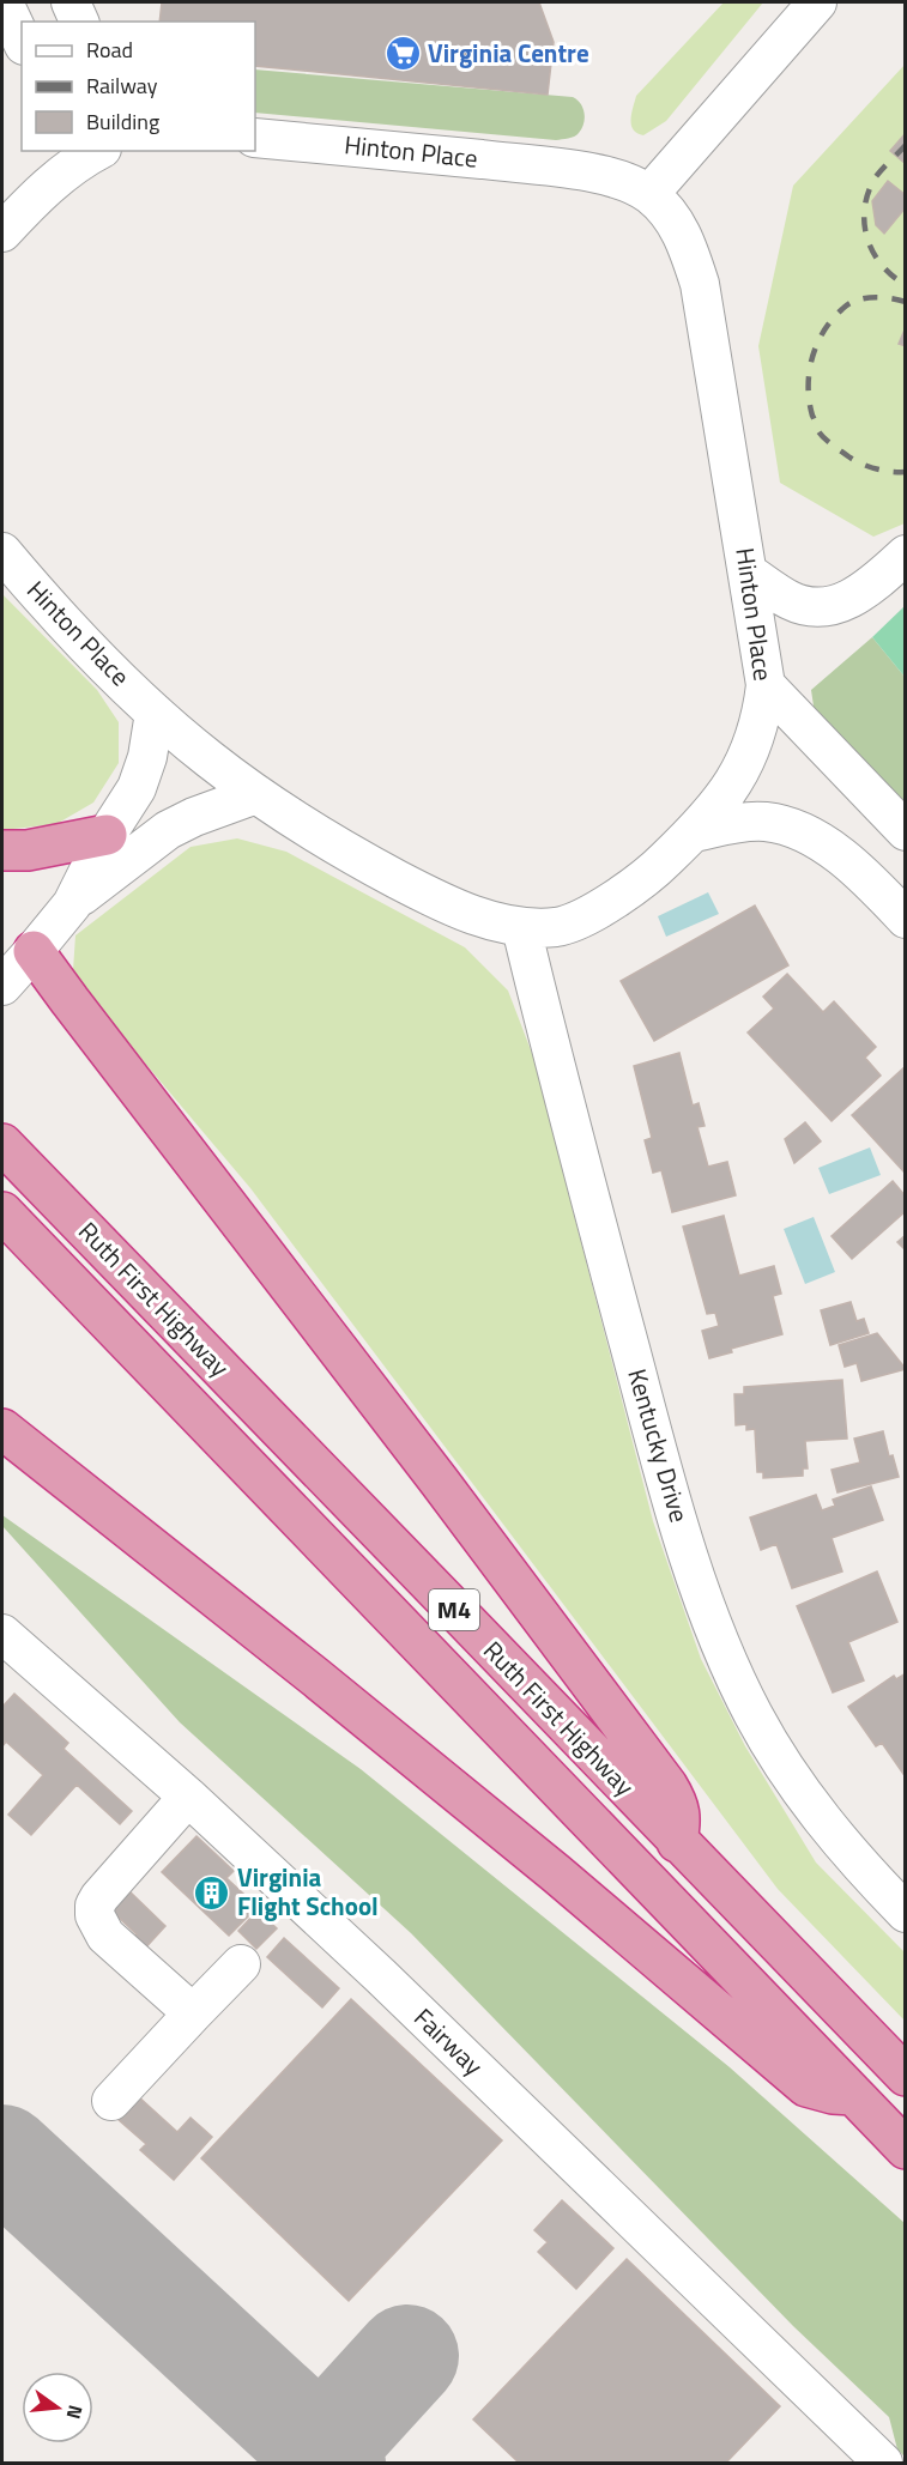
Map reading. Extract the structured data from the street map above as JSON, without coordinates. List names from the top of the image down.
{
  "streets": {
    "highway": ["Ruth First Highway", "M4"],
    "street": ["Hinton Place", "Kentucky Drive", "Fairway"]
  },
  "crossings": [
    ["Hinton Place", "Kentucky Drive"],
    ["Ruth First Highway", "M4"]
  ],
  "places": {
    "supermarket": ["Virginia Centre"],
    "building": ["Virginia Flight School"]
  },
  "legend": ["Road", "Railway", "Building"],
  "north": "right"
}
